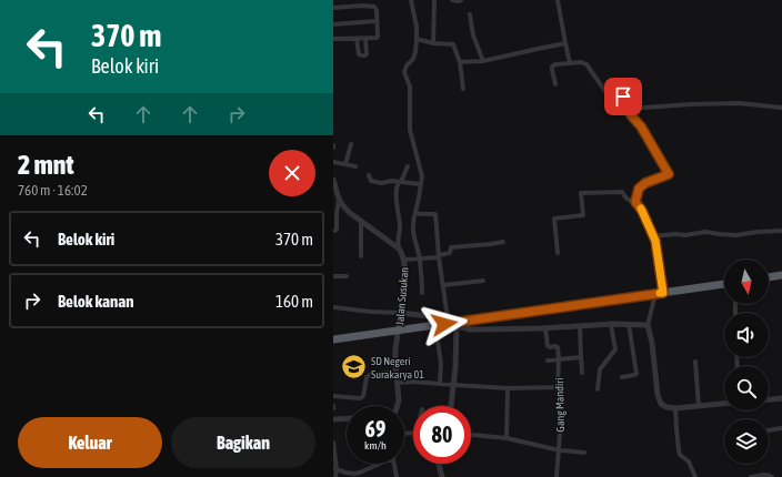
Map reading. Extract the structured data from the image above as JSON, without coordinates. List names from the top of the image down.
{
  "streets": {
    "street": ["Jalan Susukan", "Gang Mandiri"]
  },
  "places": {
    "school or university": ["SD Negeri Surakarya 01"]
  },
  "north": "bottom",
  "page": {
    "turn": ["370 m", "Belok kiri"],
    "heading": ["2 mnt", "760 m · 16:02"],
    "list": [
      {
        "name": "Belok kiri",
        "value": "370 m"
      },
      {
        "name": "Belok kanan",
        "value": "160 m"
      }
    ],
    "speed": "69 km/h",
    "limit": "80",
    "buttons": ["Keluar", "Bagikan"]
  }
}
